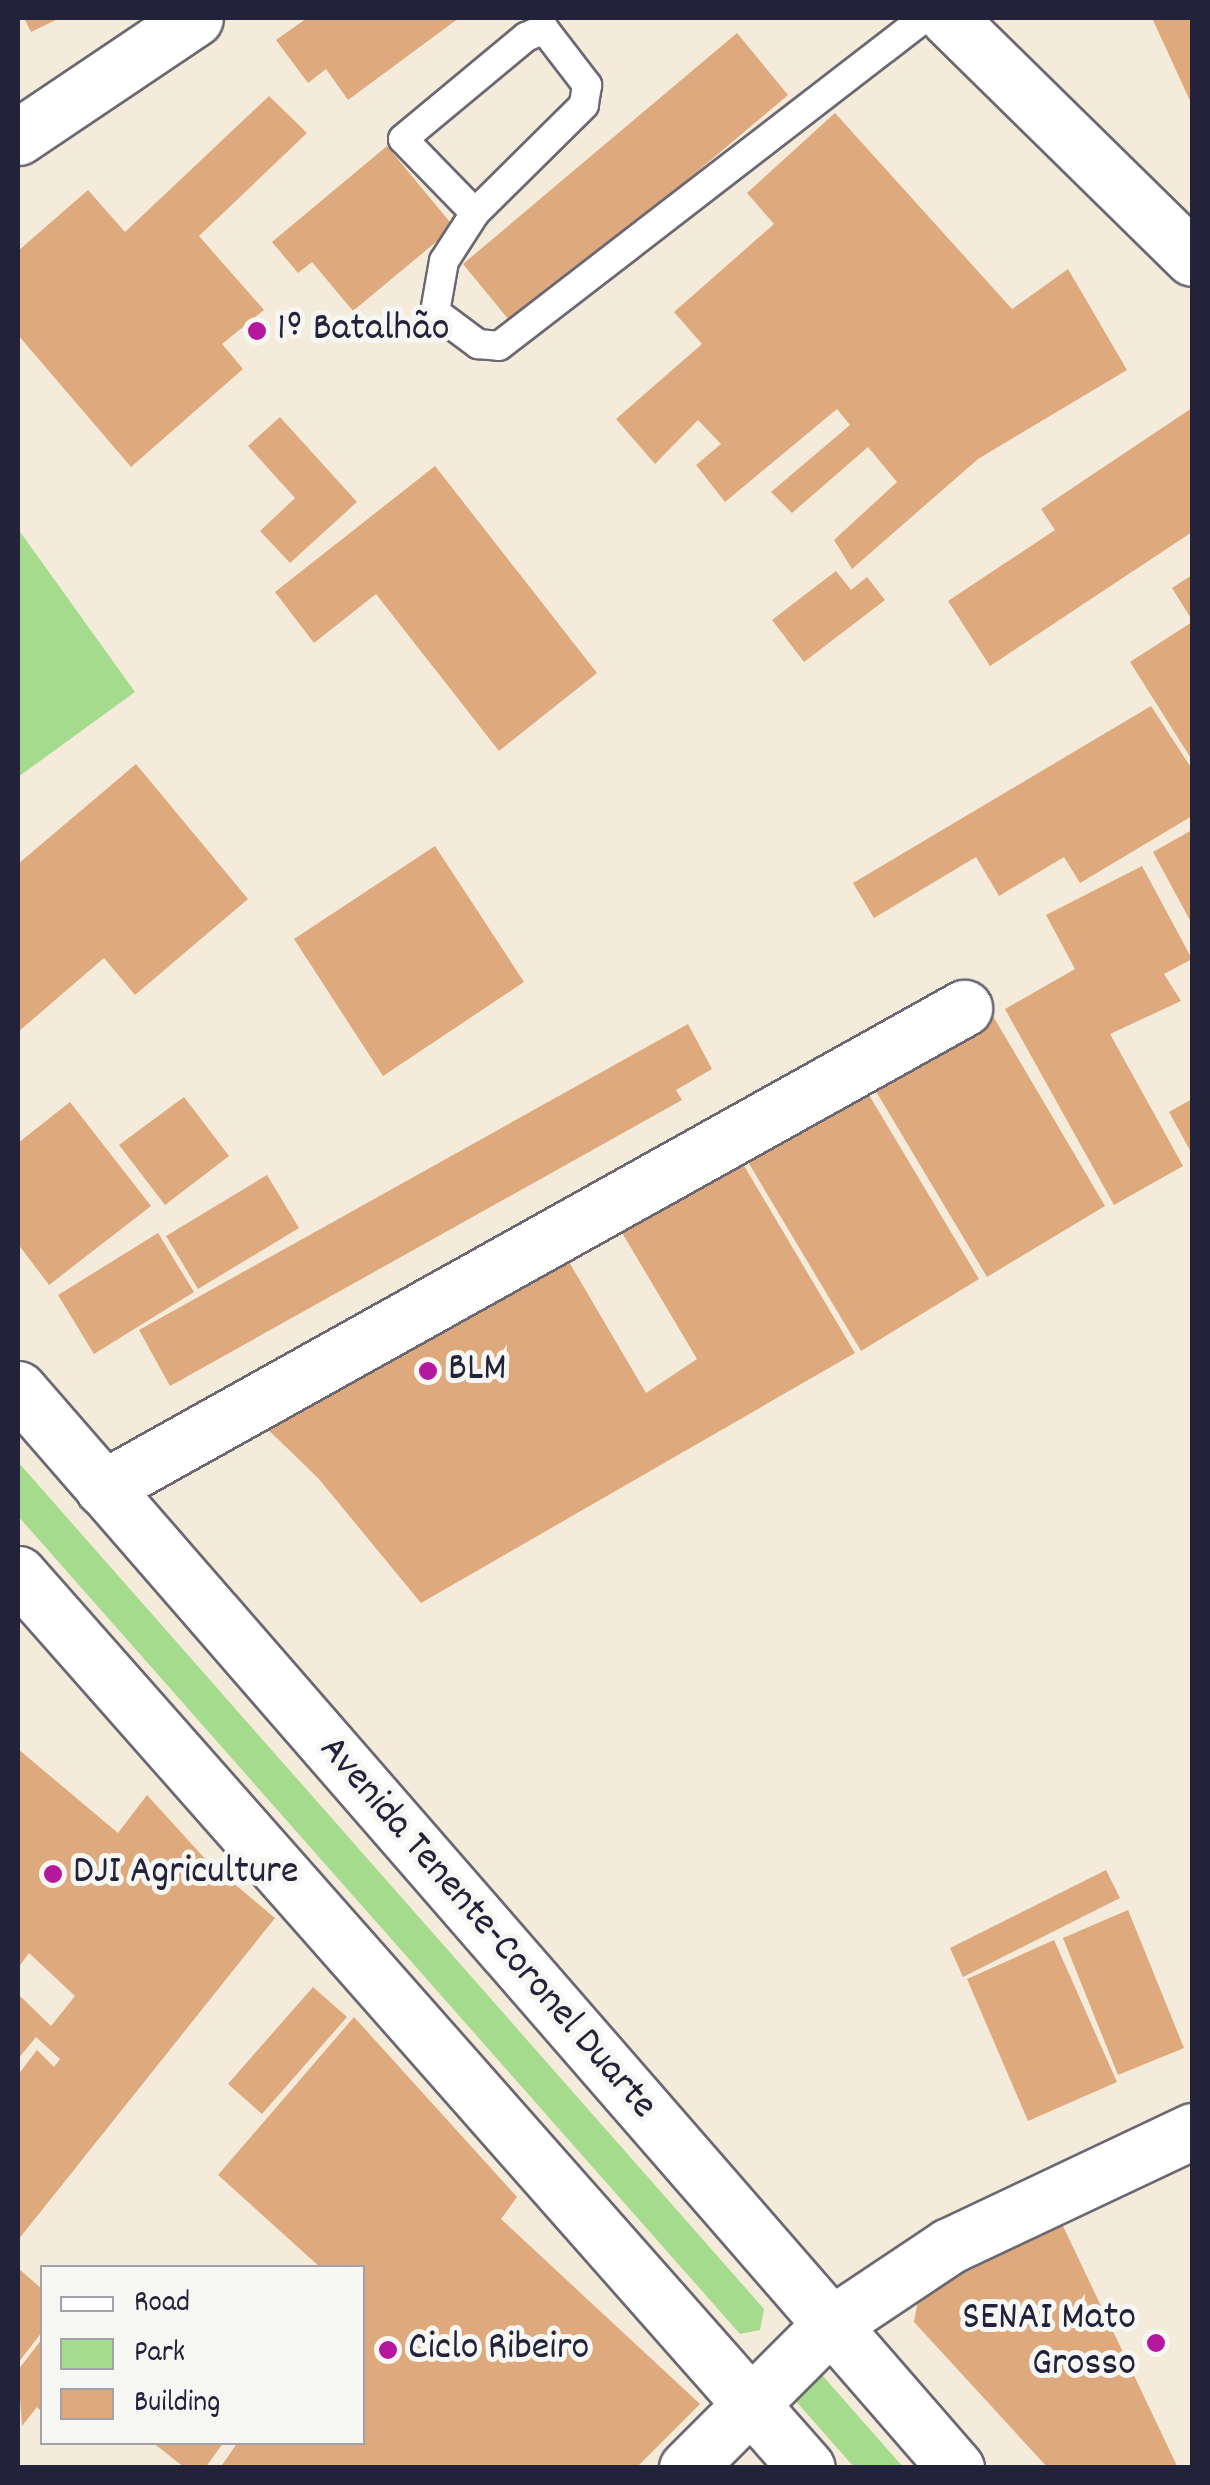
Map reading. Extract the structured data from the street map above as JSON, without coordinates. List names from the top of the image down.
{
  "streets": {
    "main road": ["Avenida Tenente-Coronel Duarte"]
  },
  "places": [
    "1º Batalhão",
    "BLM",
    "DJI Agriculture",
    "SENAI Mato Grosso",
    "Ciclo Ribeiro"
  ],
  "legend": ["Road", "Park", "Building"]
}
